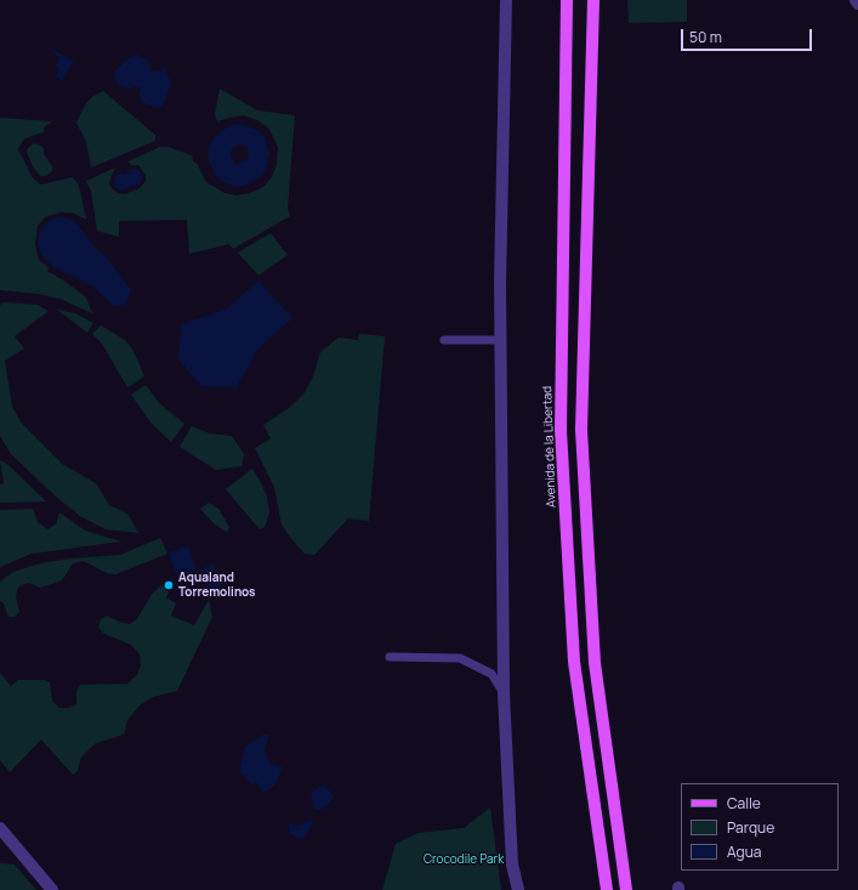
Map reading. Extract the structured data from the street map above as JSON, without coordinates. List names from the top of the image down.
{
  "streets": {
    "main road": ["Avenida de la Libertad"]
  },
  "parks": ["Crocodile Park"],
  "places": ["Aqualand Torremolinos"],
  "legend": ["Calle", "Parque", "Agua"],
  "scale_bar": "50 m"
}
